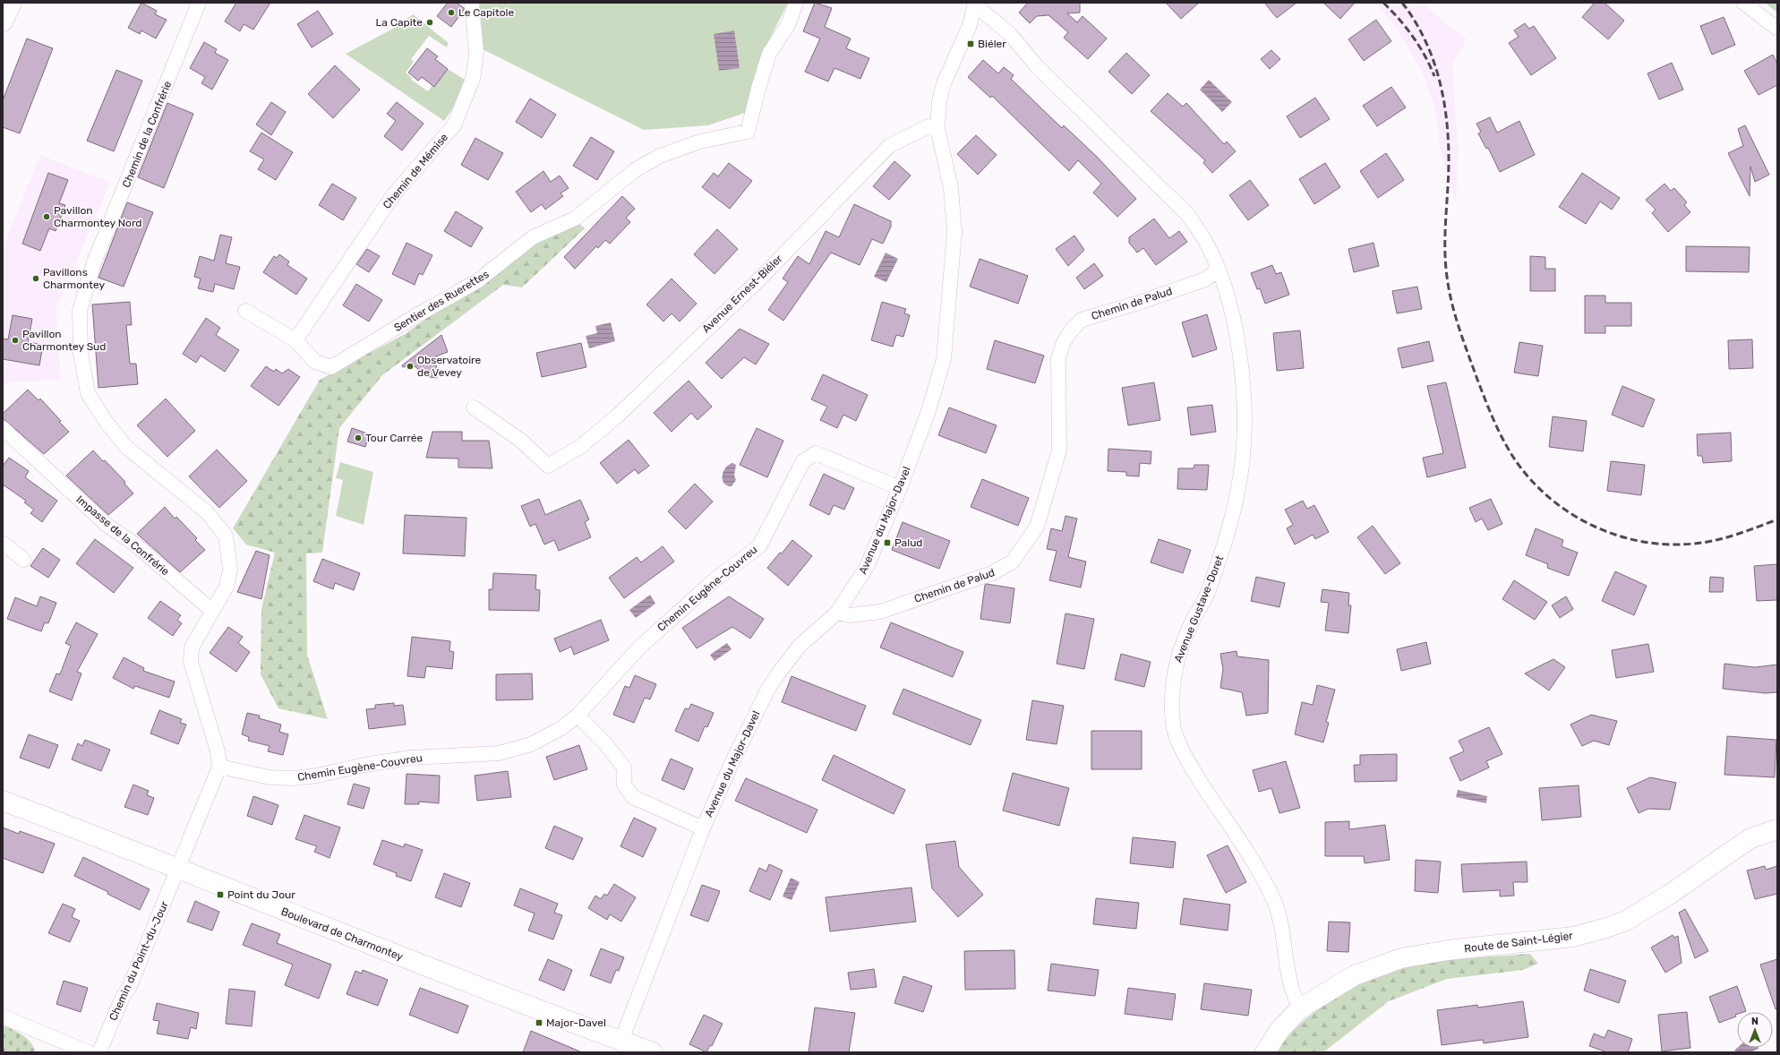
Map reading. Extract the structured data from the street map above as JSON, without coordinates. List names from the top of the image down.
{
  "streets": {
    "street": [
      "Chemin de la Confrérie",
      "Chemin de Mémise",
      "Avenue Ernest-Biéler",
      "Sentier des Ruerettes",
      "Chemin de Palud",
      "Avenue du Major-Davel",
      "Impasse de la Confrérie",
      "Chemin Eugène-Couvreu",
      "Avenue Gustave-Doret",
      "Boulevard de Charmontey",
      "Route de Saint-Légier",
      "Chemin du Point-du-Jour"
    ]
  },
  "crossings": [
    ["Chemin de la Confrérie", "Impasse de la Confrérie"],
    ["Chemin de Mémise", "Sentier des Ruerettes"],
    ["Avenue Ernest-Biéler", "Avenue du Major-Davel"],
    ["Chemin de Palud", "Avenue du Major-Davel"],
    ["Chemin de Palud", "Avenue Gustave-Doret"],
    ["Avenue du Major-Davel", "Chemin Eugène-Couvreu"],
    ["Avenue du Major-Davel", "Boulevard de Charmontey"],
    ["Avenue Gustave-Doret", "Route de Saint-Légier"],
    ["Boulevard de Charmontey", "Chemin du Point-du-Jour"]
  ],
  "places": {
    "other": [
      "Le Capitole",
      "La Capite",
      "Pavillon Charmontey Nord",
      "Pavillons Charmontey",
      "Pavillon Charmontey Sud",
      "Observatoire de Vevey",
      "Tour Carrée"
    ],
    "transit": [
      "Biéler",
      "Palud",
      "Point du Jour",
      "Major-Davel"
    ]
  },
  "north": "top"
}
